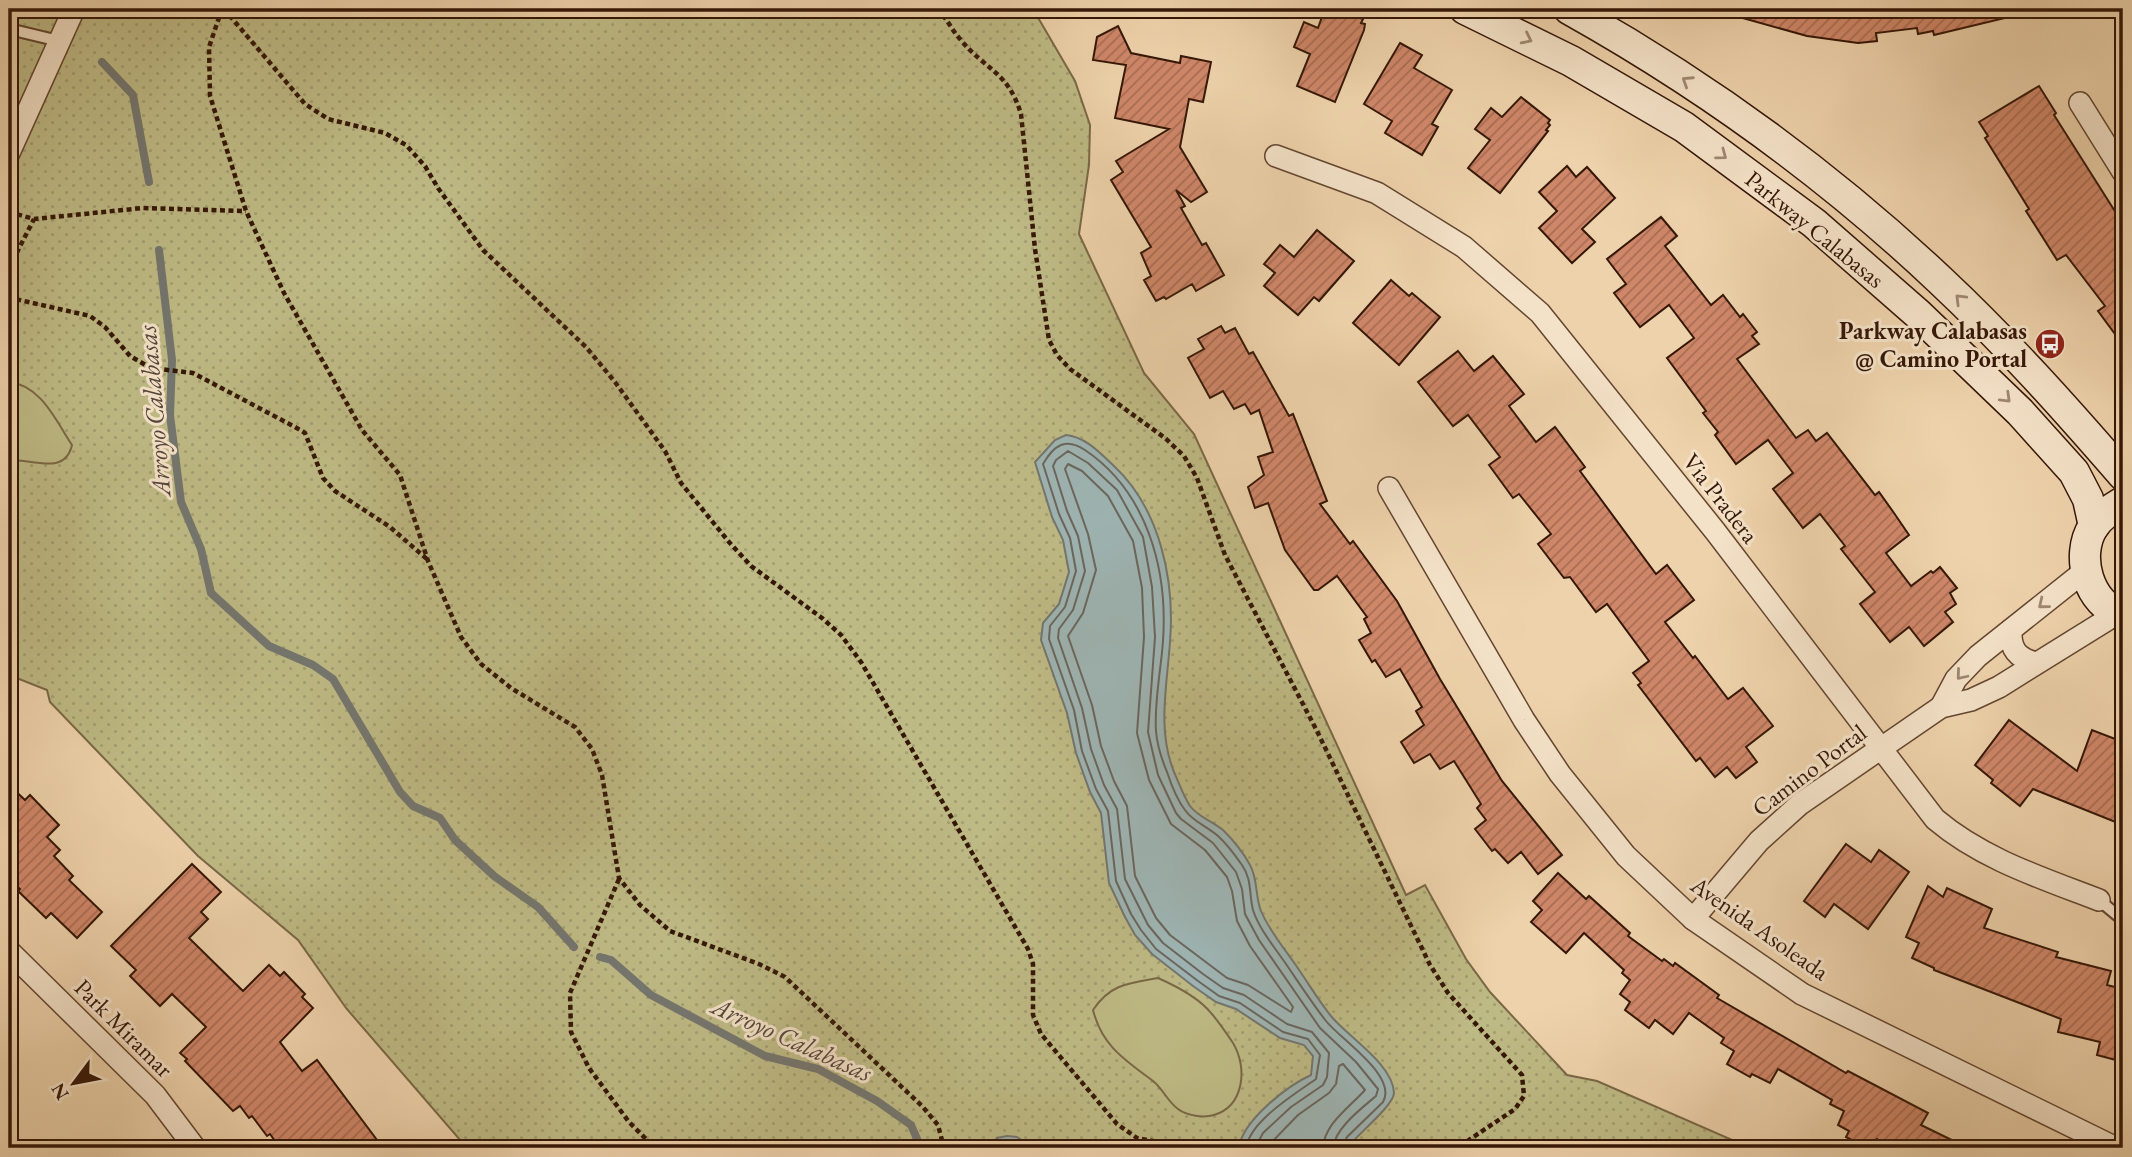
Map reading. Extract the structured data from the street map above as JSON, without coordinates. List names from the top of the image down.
{
  "streets": {
    "street": [
      "Parkway Calabasas",
      "Via Pradera",
      "Camino Portal",
      "Avenida Asoleada",
      "Park Miramar"
    ]
  },
  "crossings": [
    ["Via Pradera", "Camino Portal"],
    ["Camino Portal", "Avenida Asoleada"]
  ],
  "water": ["Arroyo Calabasas"],
  "places": {
    "bus stop": ["Parkway Calabasas @ Camino Portal"]
  },
  "north": "bottom left"
}
